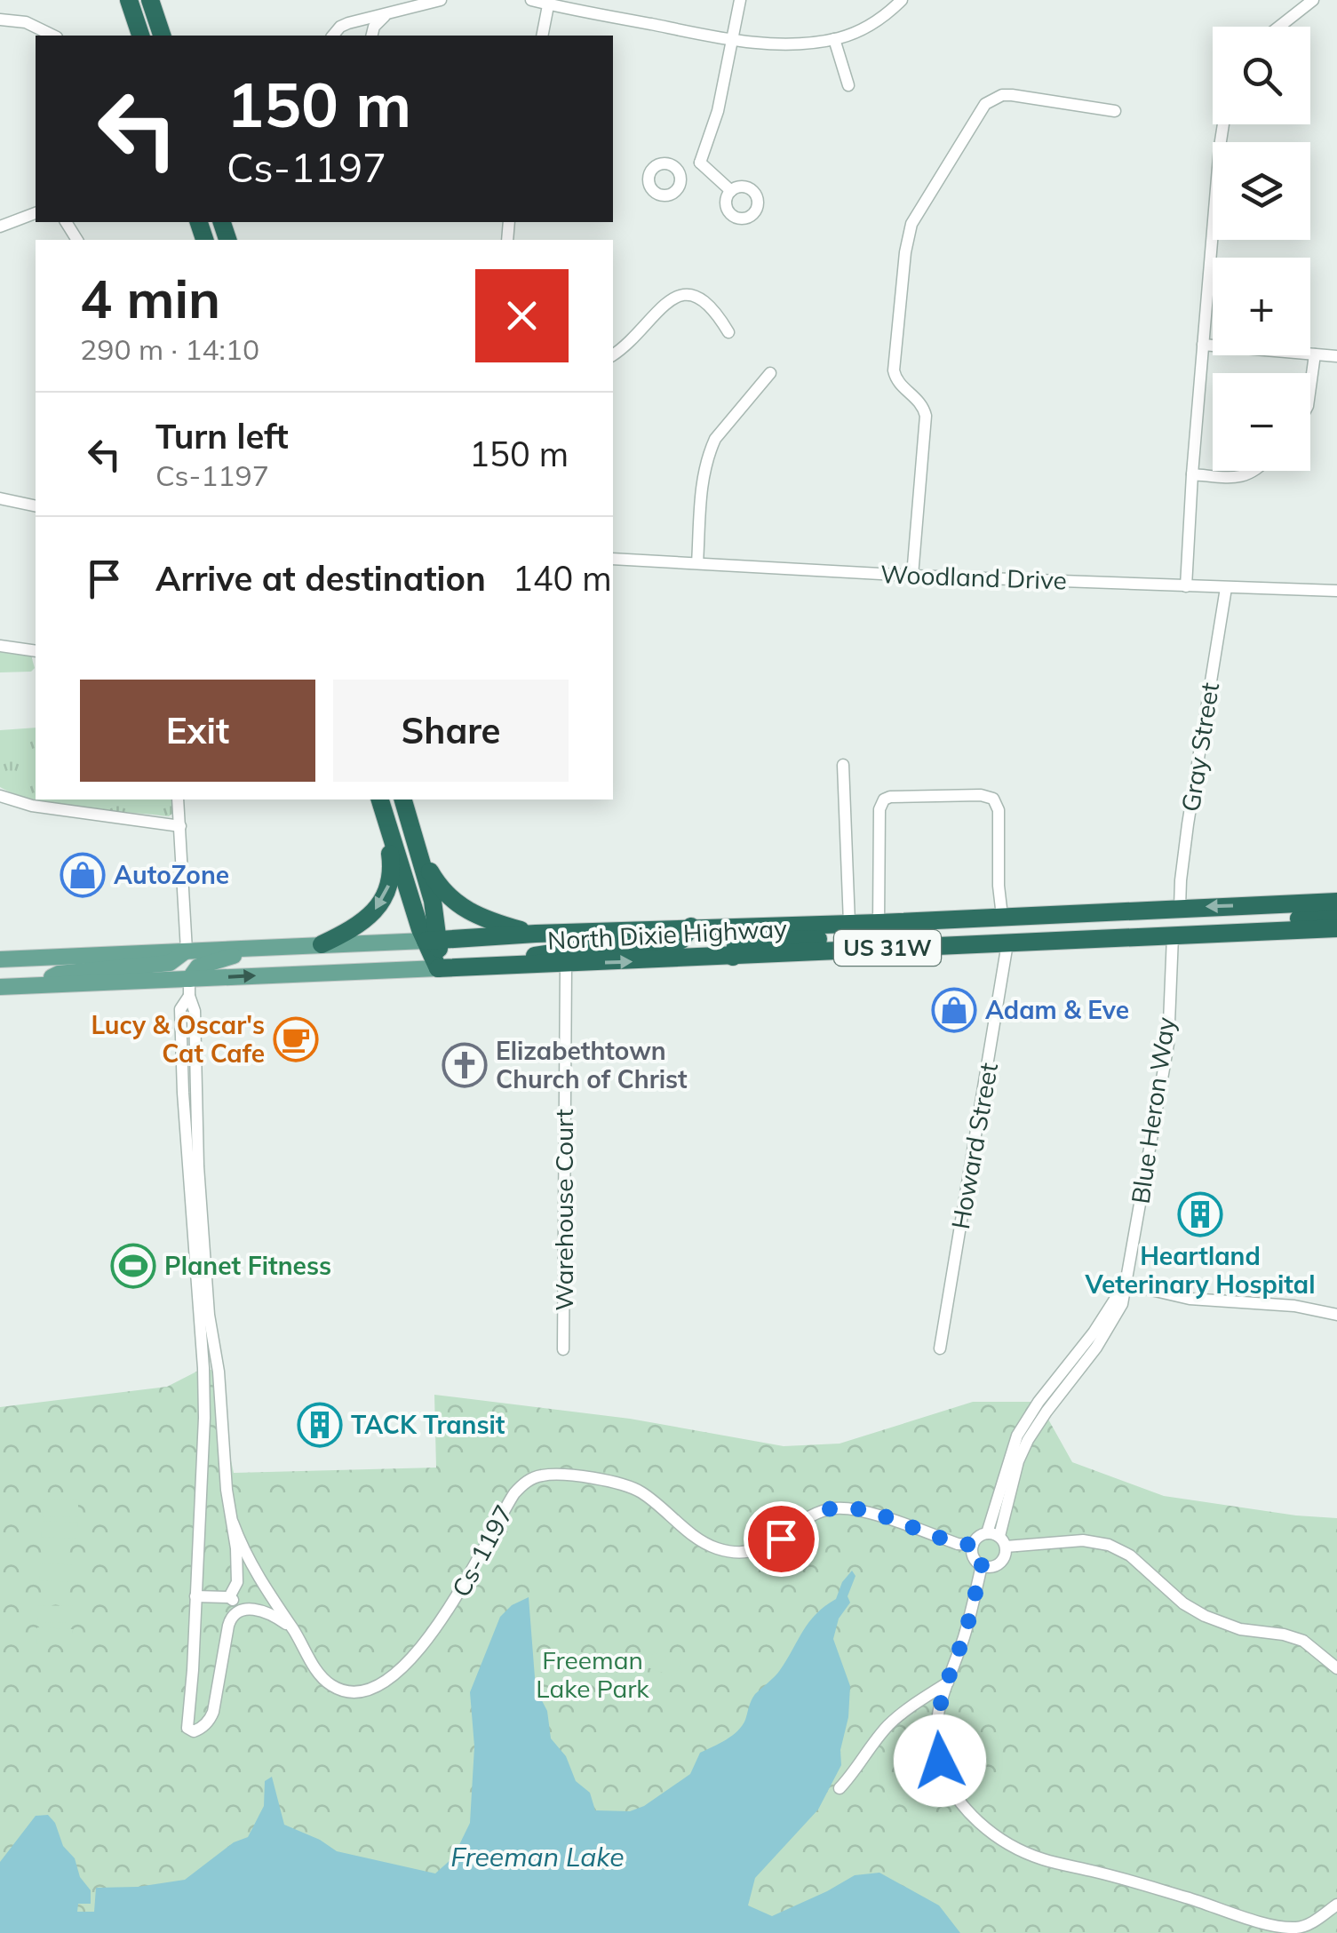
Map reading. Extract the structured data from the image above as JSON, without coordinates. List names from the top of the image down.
{
  "streets": {
    "highway": ["North Dixie Highway", "US 31W"],
    "street": [
      "Woodland Drive",
      "Gray Street",
      "Blue Heron Way",
      "Howard Street",
      "Warehouse Court",
      "Cs-1197"
    ]
  },
  "crossings": [
    ["Woodland Drive", "Gray Street"],
    ["Gray Street", "North Dixie Highway"],
    ["North Dixie Highway", "US 31W"],
    ["North Dixie Highway", "Blue Heron Way"],
    ["North Dixie Highway", "Howard Street"],
    ["North Dixie Highway", "Warehouse Court"],
    ["Blue Heron Way", "Cs-1197"]
  ],
  "water": ["Freeman Lake"],
  "parks": ["Freeman Lake Park"],
  "places": {
    "shop": ["AutoZone", "Adam & Eve"],
    "cafe": ["Lucy & Oscar's Cat Cafe"],
    "church": ["Elizabethtown Church of Christ"],
    "building": ["Heartland Veterinary Hospital", "TACK Transit"],
    "sports": ["Planet Fitness"]
  },
  "page": {
    "map_buttons": ["+", "−"],
    "turn": ["150 m", "Cs-1197"],
    "heading": ["4 min", "290 m · 14:10"],
    "list": [
      {
        "name": "Turn left",
        "note": "Cs-1197",
        "value": "150 m"
      },
      {
        "name": "Arrive at destination",
        "value": "140 m"
      }
    ],
    "buttons": ["Exit", "Share"]
  }
}
